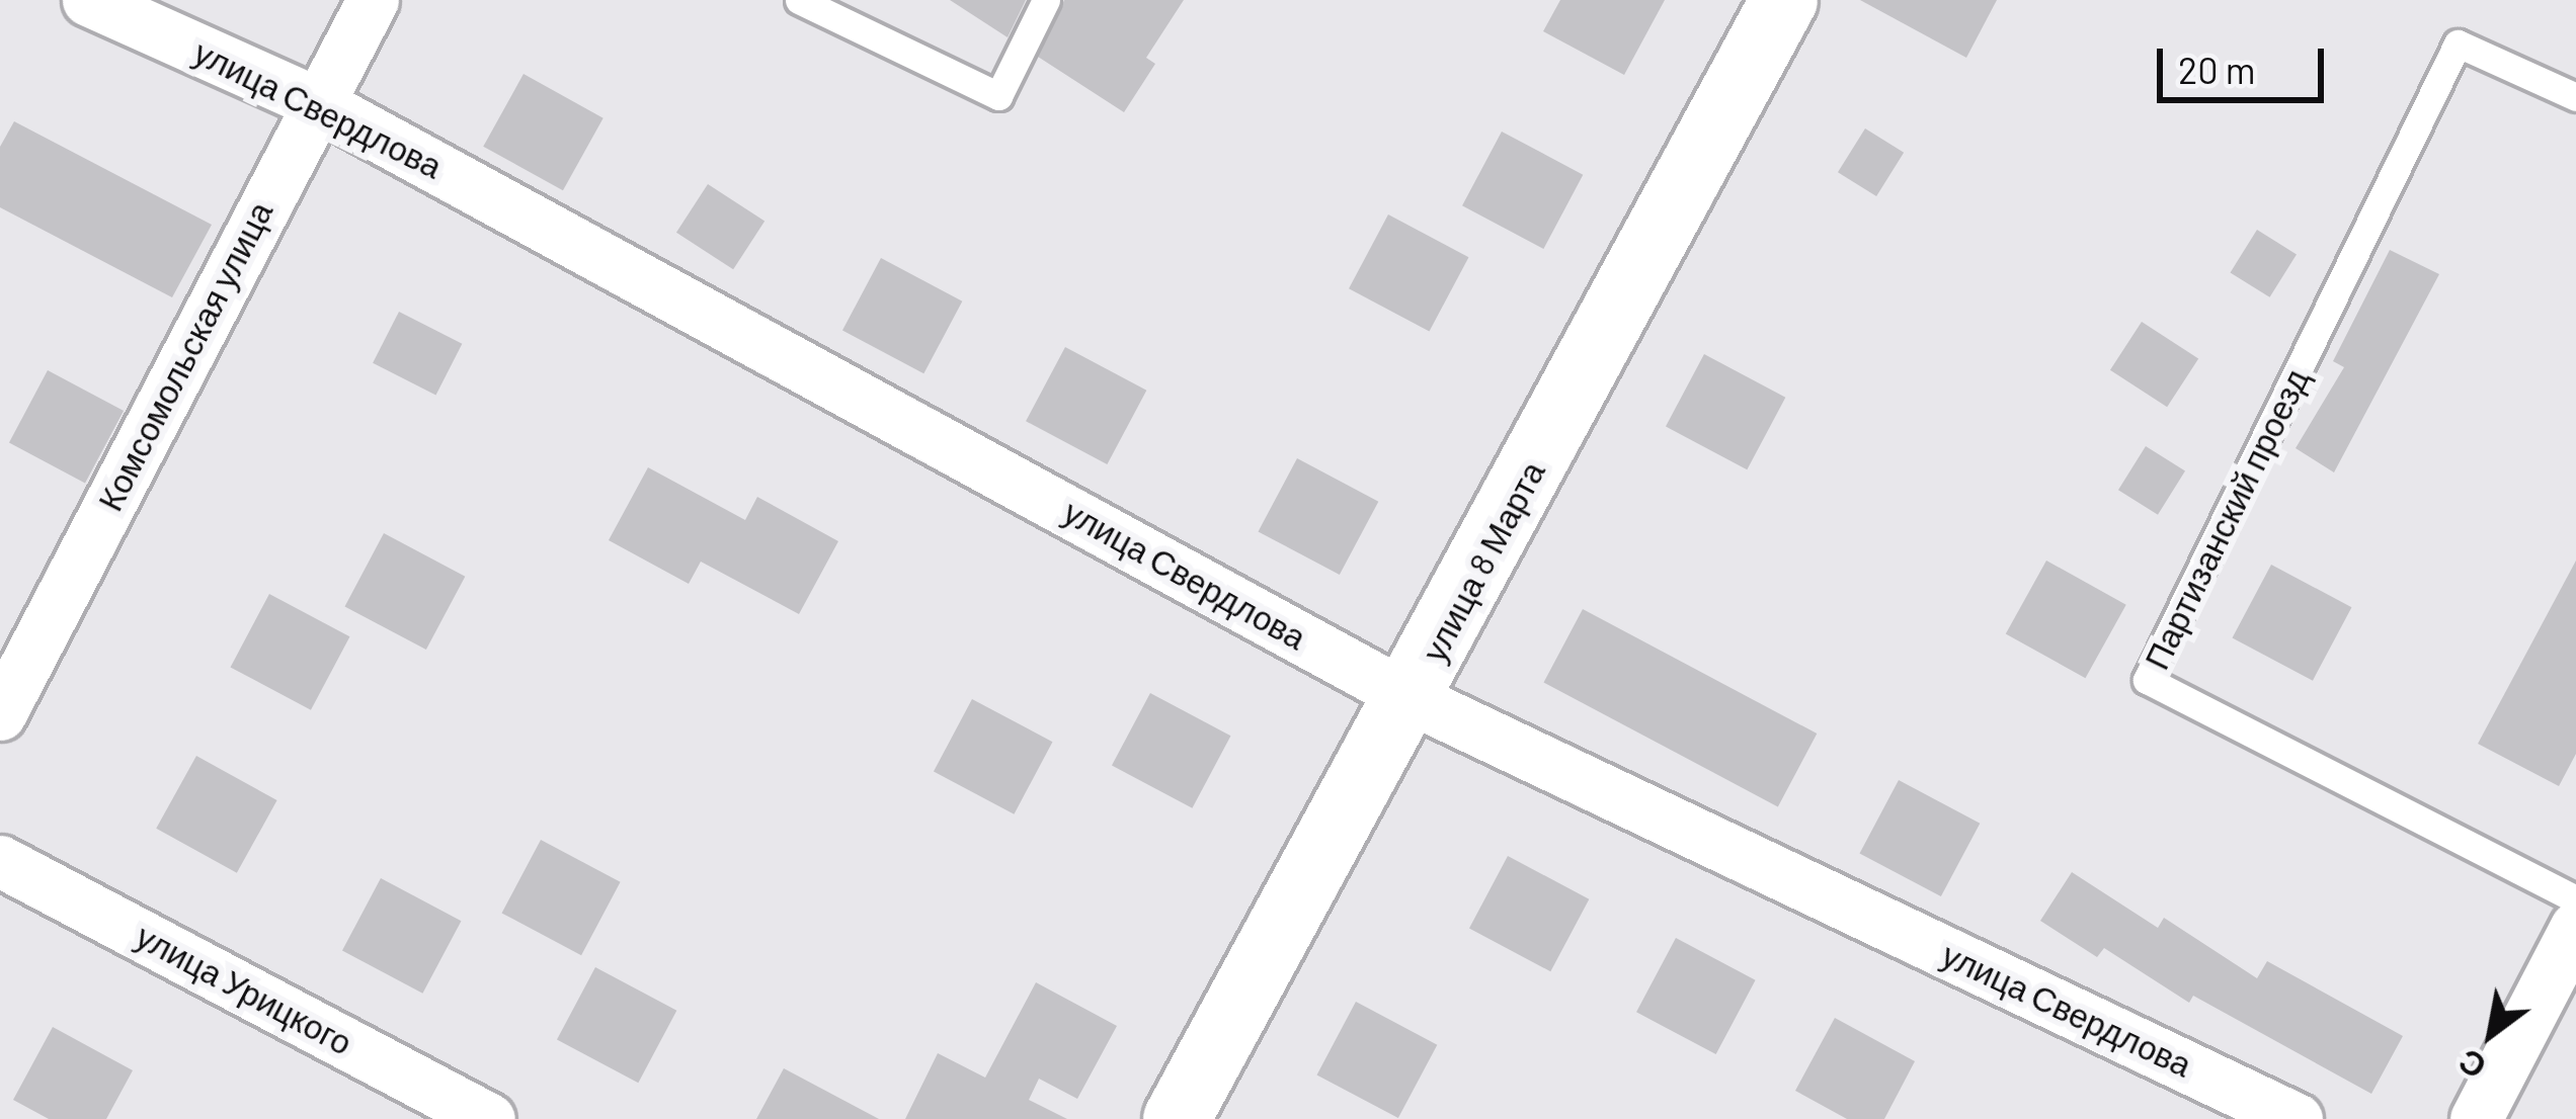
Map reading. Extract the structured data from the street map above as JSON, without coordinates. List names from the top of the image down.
{
  "streets": {
    "main road": ["улица 8 Марта"],
    "street": ["улица Свердлова", "Комсомольская улица", "улица Урицкого"],
    "lane": ["Партизанский проезд"]
  },
  "crossings": [
    ["улица Свердлова", "Комсомольская улица"],
    ["улица Свердлова", "улица 8 Марта"]
  ],
  "scale_bar": "20 m",
  "north": "bottom left"
}
